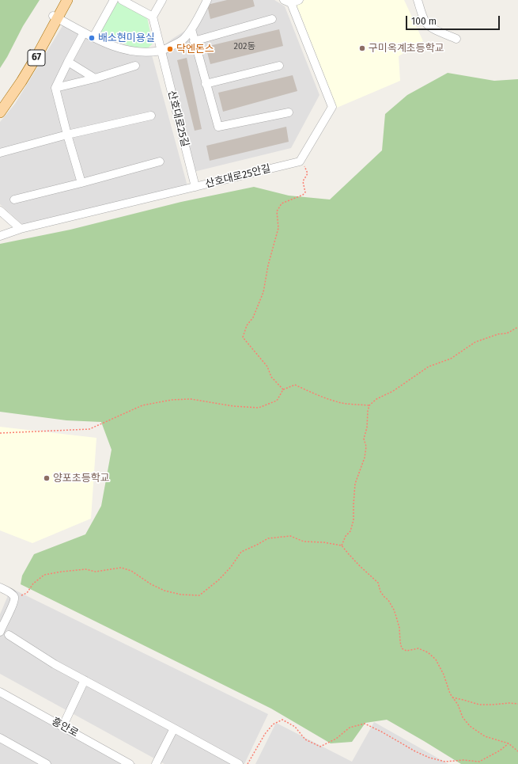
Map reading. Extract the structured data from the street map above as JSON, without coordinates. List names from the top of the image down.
{
  "streets": {
    "main road": ["67"],
    "street": ["산호대로25길", "산호대로25안길", "흥안로"]
  },
  "crossings": [
    ["산호대로25길", "산호대로25안길"]
  ],
  "places": [
    "배소현미용실",
    "구미옥계초등학교",
    "닥엔돈스",
    "양포초등학교"
  ],
  "house_numbers": ["202동"],
  "scale_bar": "100 m"
}
